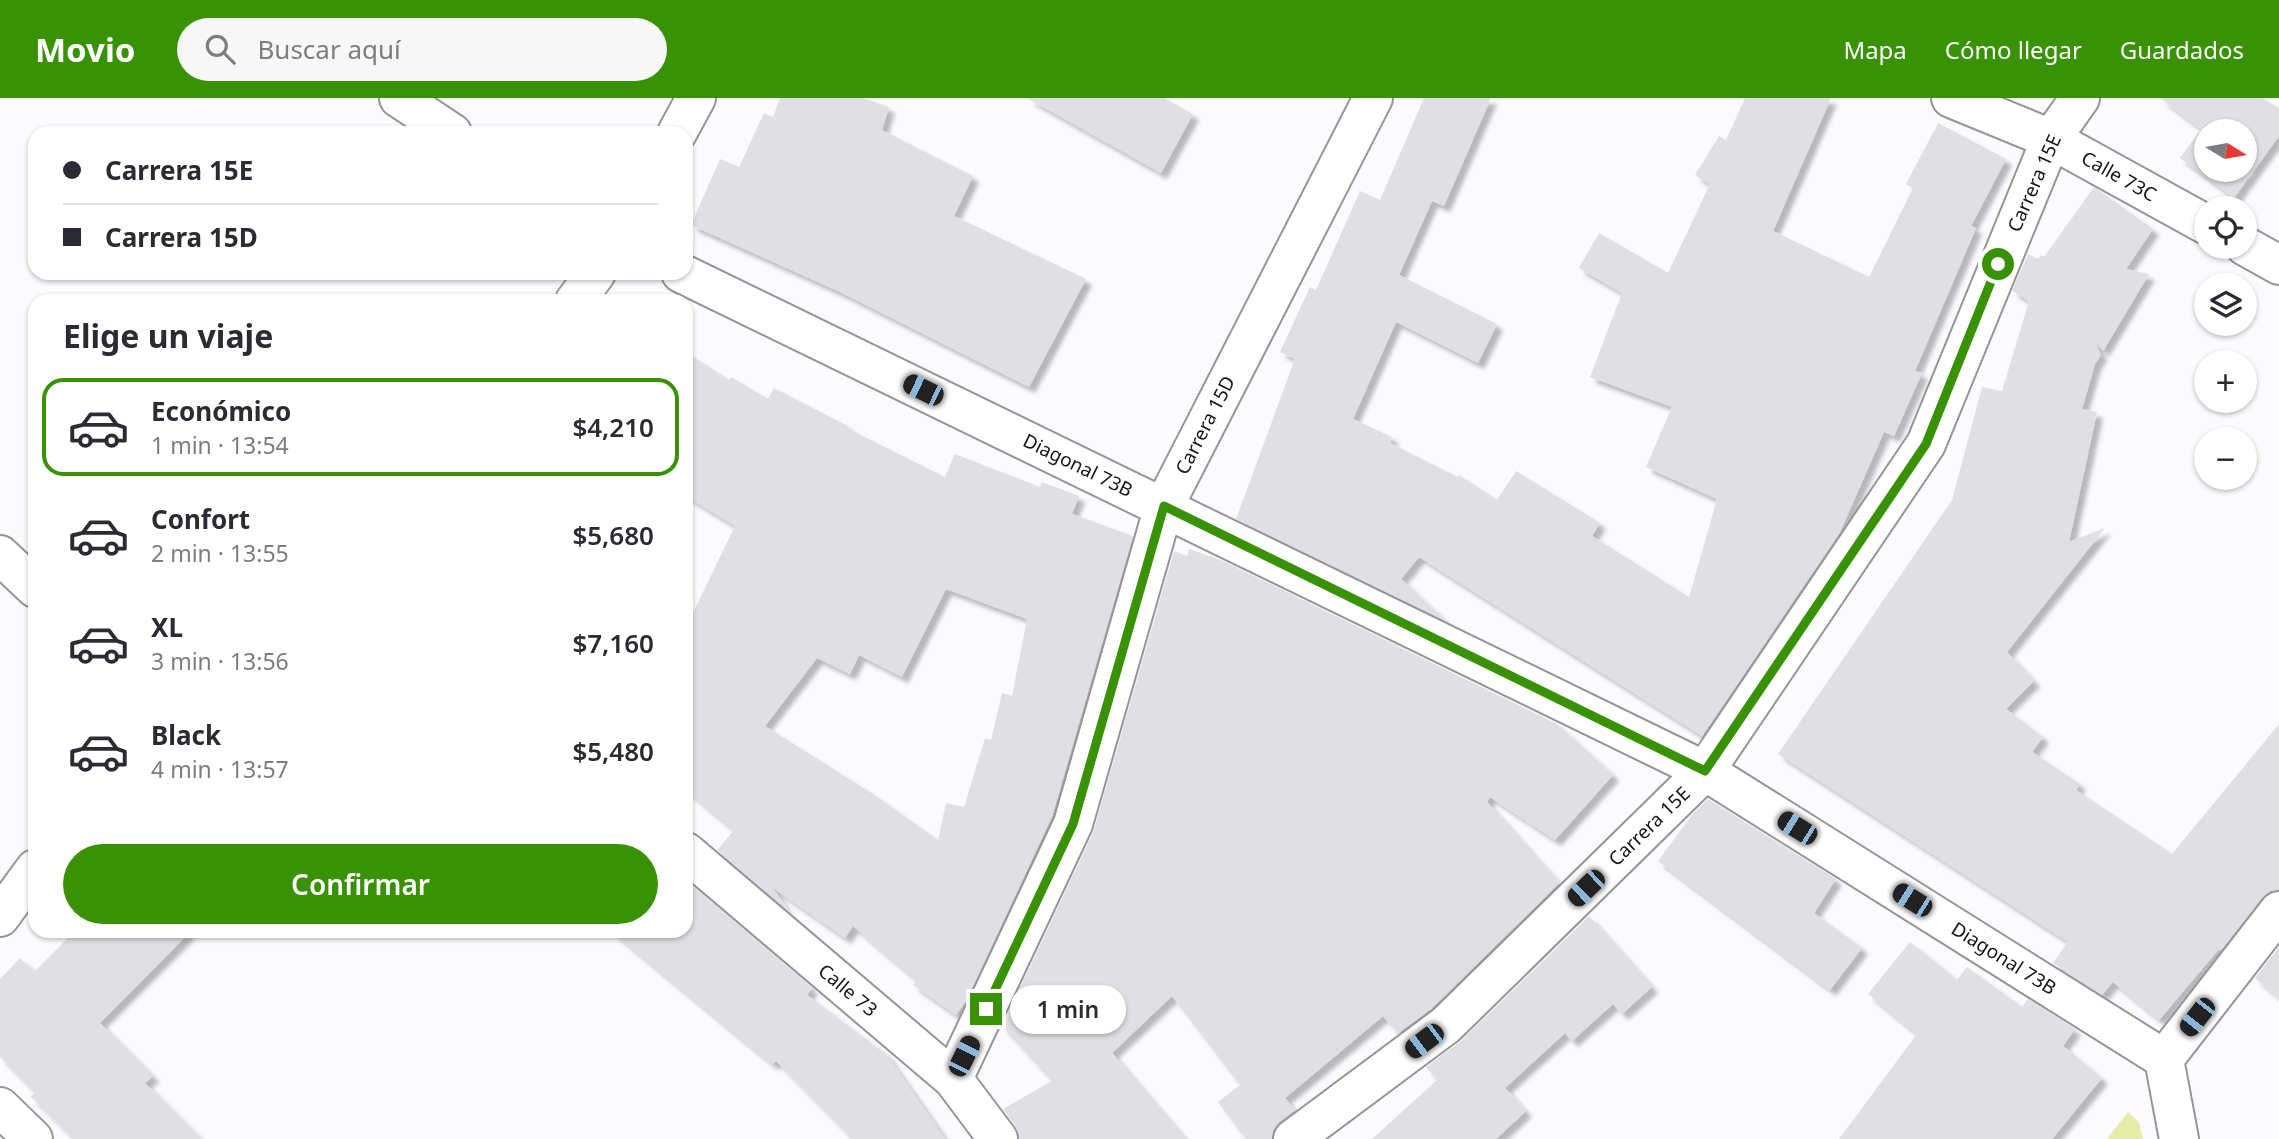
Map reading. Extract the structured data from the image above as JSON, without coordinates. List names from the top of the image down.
{
  "streets": {
    "street": [
      "Calle 73C",
      "Carrera 15E",
      "Carrera 15D",
      "Diagonal 73B",
      "Calle 73"
    ]
  },
  "crossings": [
    ["Calle 73C", "Carrera 15E"],
    ["Carrera 15E", "Diagonal 73B"],
    ["Carrera 15D", "Diagonal 73B"],
    ["Carrera 15D", "Calle 73"]
  ],
  "north": "right",
  "page": {
    "header": "Movio",
    "search": "Buscar aquí",
    "nav": ["Mapa", "Cómo llegar", "Guardados"],
    "map_buttons": ["+", "−"],
    "banner": ["Carrera 15E", "Carrera 15D"],
    "heading": "Elige un viaje",
    "list": [
      {
        "name": "Económico",
        "note": "1 min · 13:54",
        "value": "$4,210"
      },
      {
        "name": "Confort",
        "note": "2 min · 13:55",
        "value": "$5,680"
      },
      {
        "name": "XL",
        "note": "3 min · 13:56",
        "value": "$7,160"
      },
      {
        "name": "Black",
        "note": "4 min · 13:57",
        "value": "$5,480"
      }
    ],
    "buttons": "Confirmar",
    "bubble": "1 min"
  }
}
